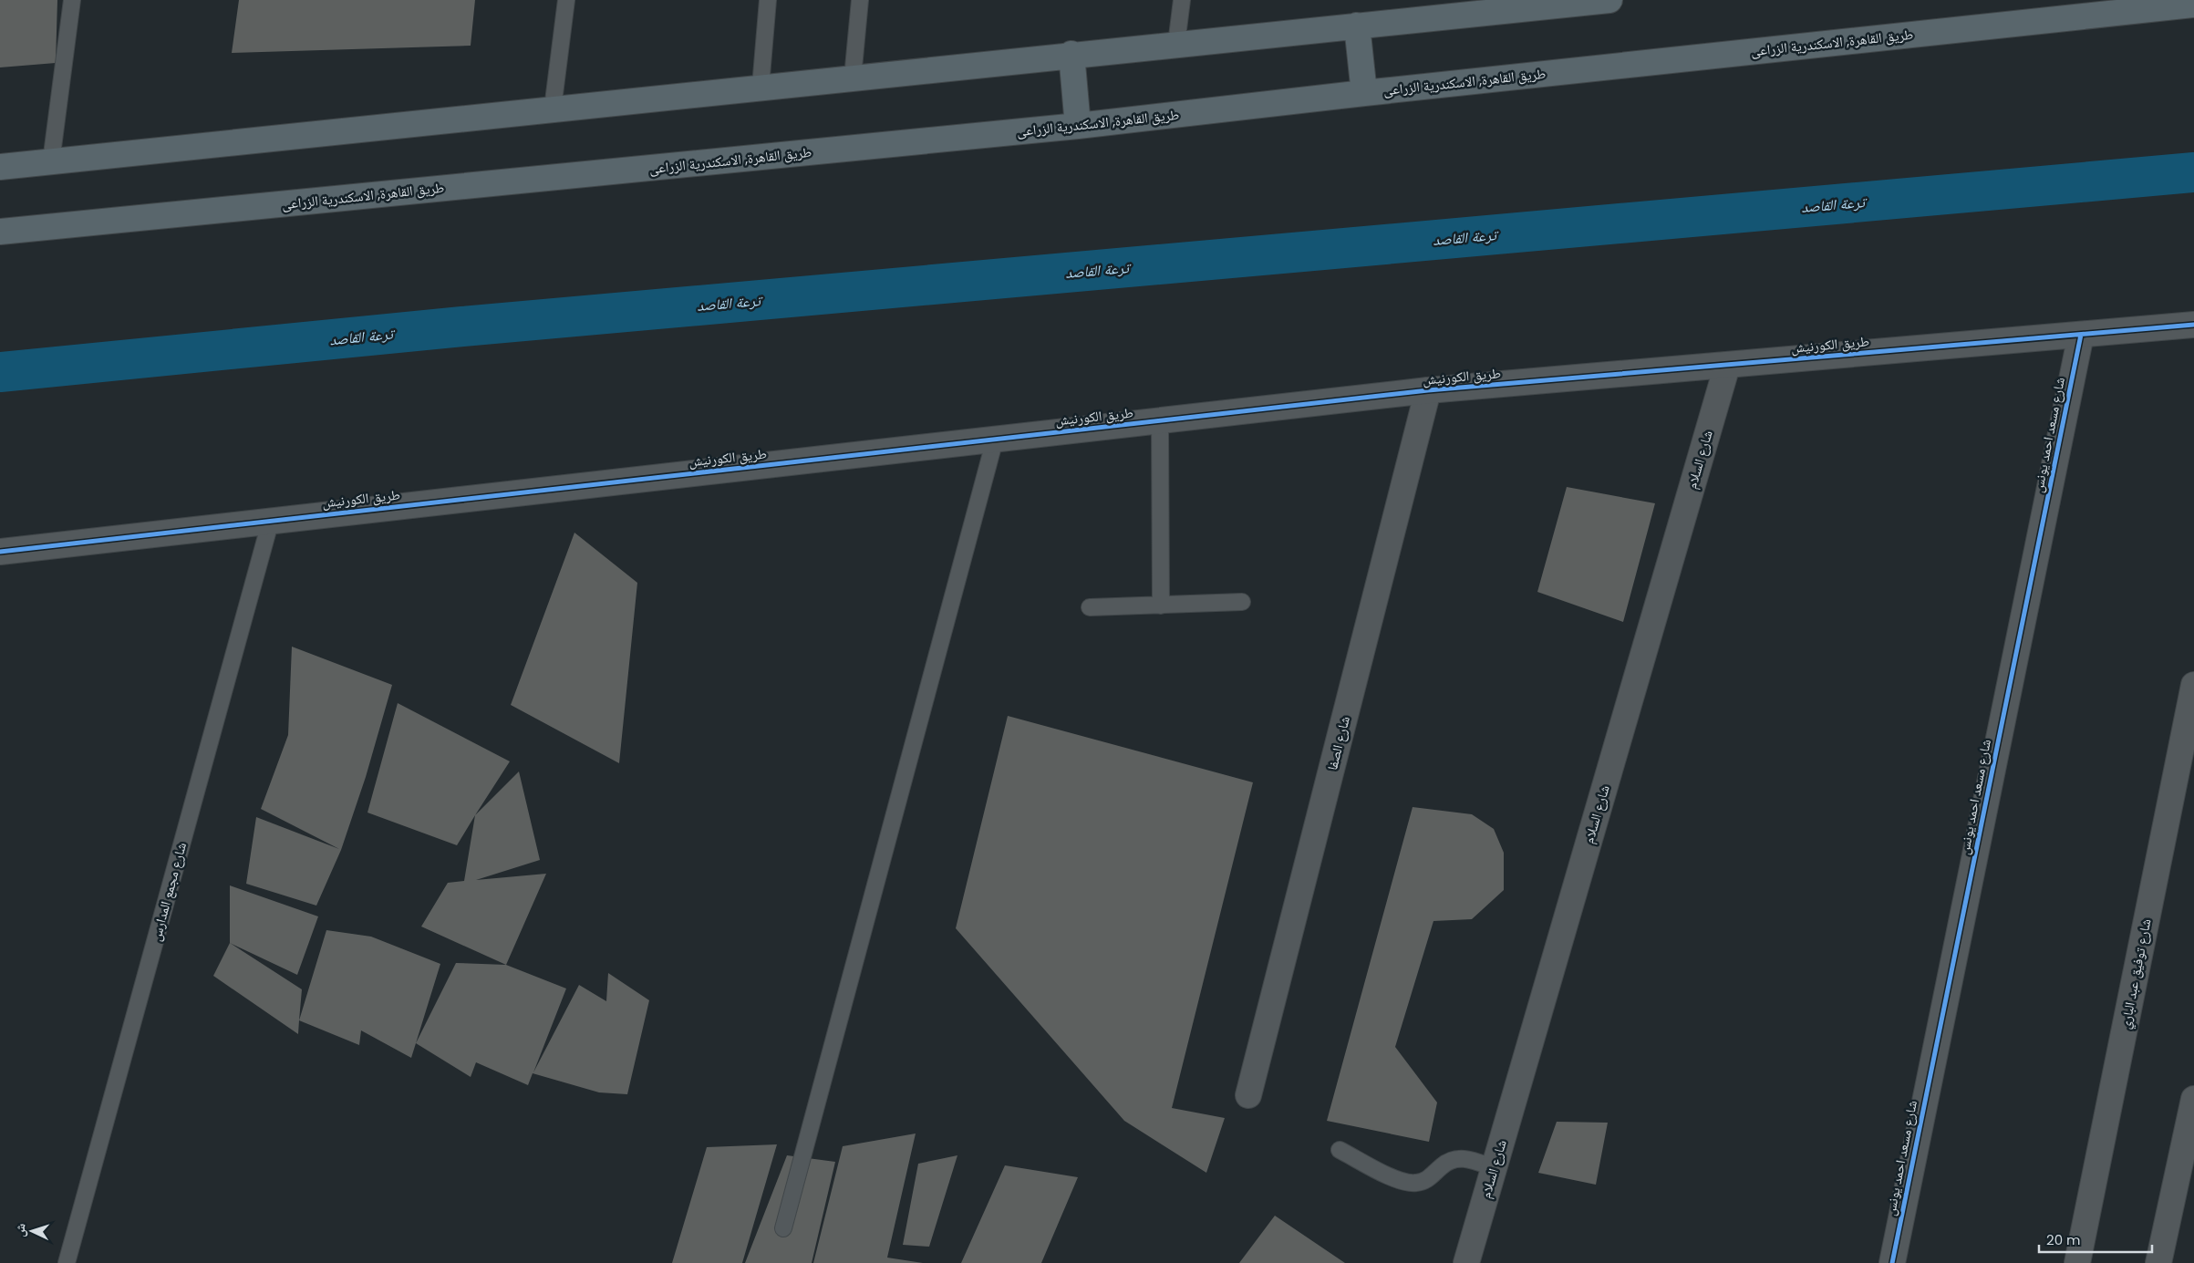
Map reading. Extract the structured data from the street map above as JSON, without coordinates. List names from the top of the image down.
{
  "streets": {
    "highway": ["طريق القاهرة, الاسكندرية الزراعى"],
    "street": [
      "طريق الكورنيش",
      "شارع مسعد احمد يونس",
      "شارع السلام",
      "شارع الصفا",
      "شارع توفيق عبد الباري"
    ],
    "lane": ["شارع مجمع المدارس"]
  },
  "crossings": [
    ["طريق الكورنيش", "شارع مسعد احمد يونس"],
    ["طريق الكورنيش", "شارع السلام"],
    ["طريق الكورنيش", "شارع الصفا"],
    ["طريق الكورنيش", "شارع مجمع المدارس"]
  ],
  "water": ["ترعة القاصد"],
  "scale_bar": "20 m",
  "north": "left"
}
